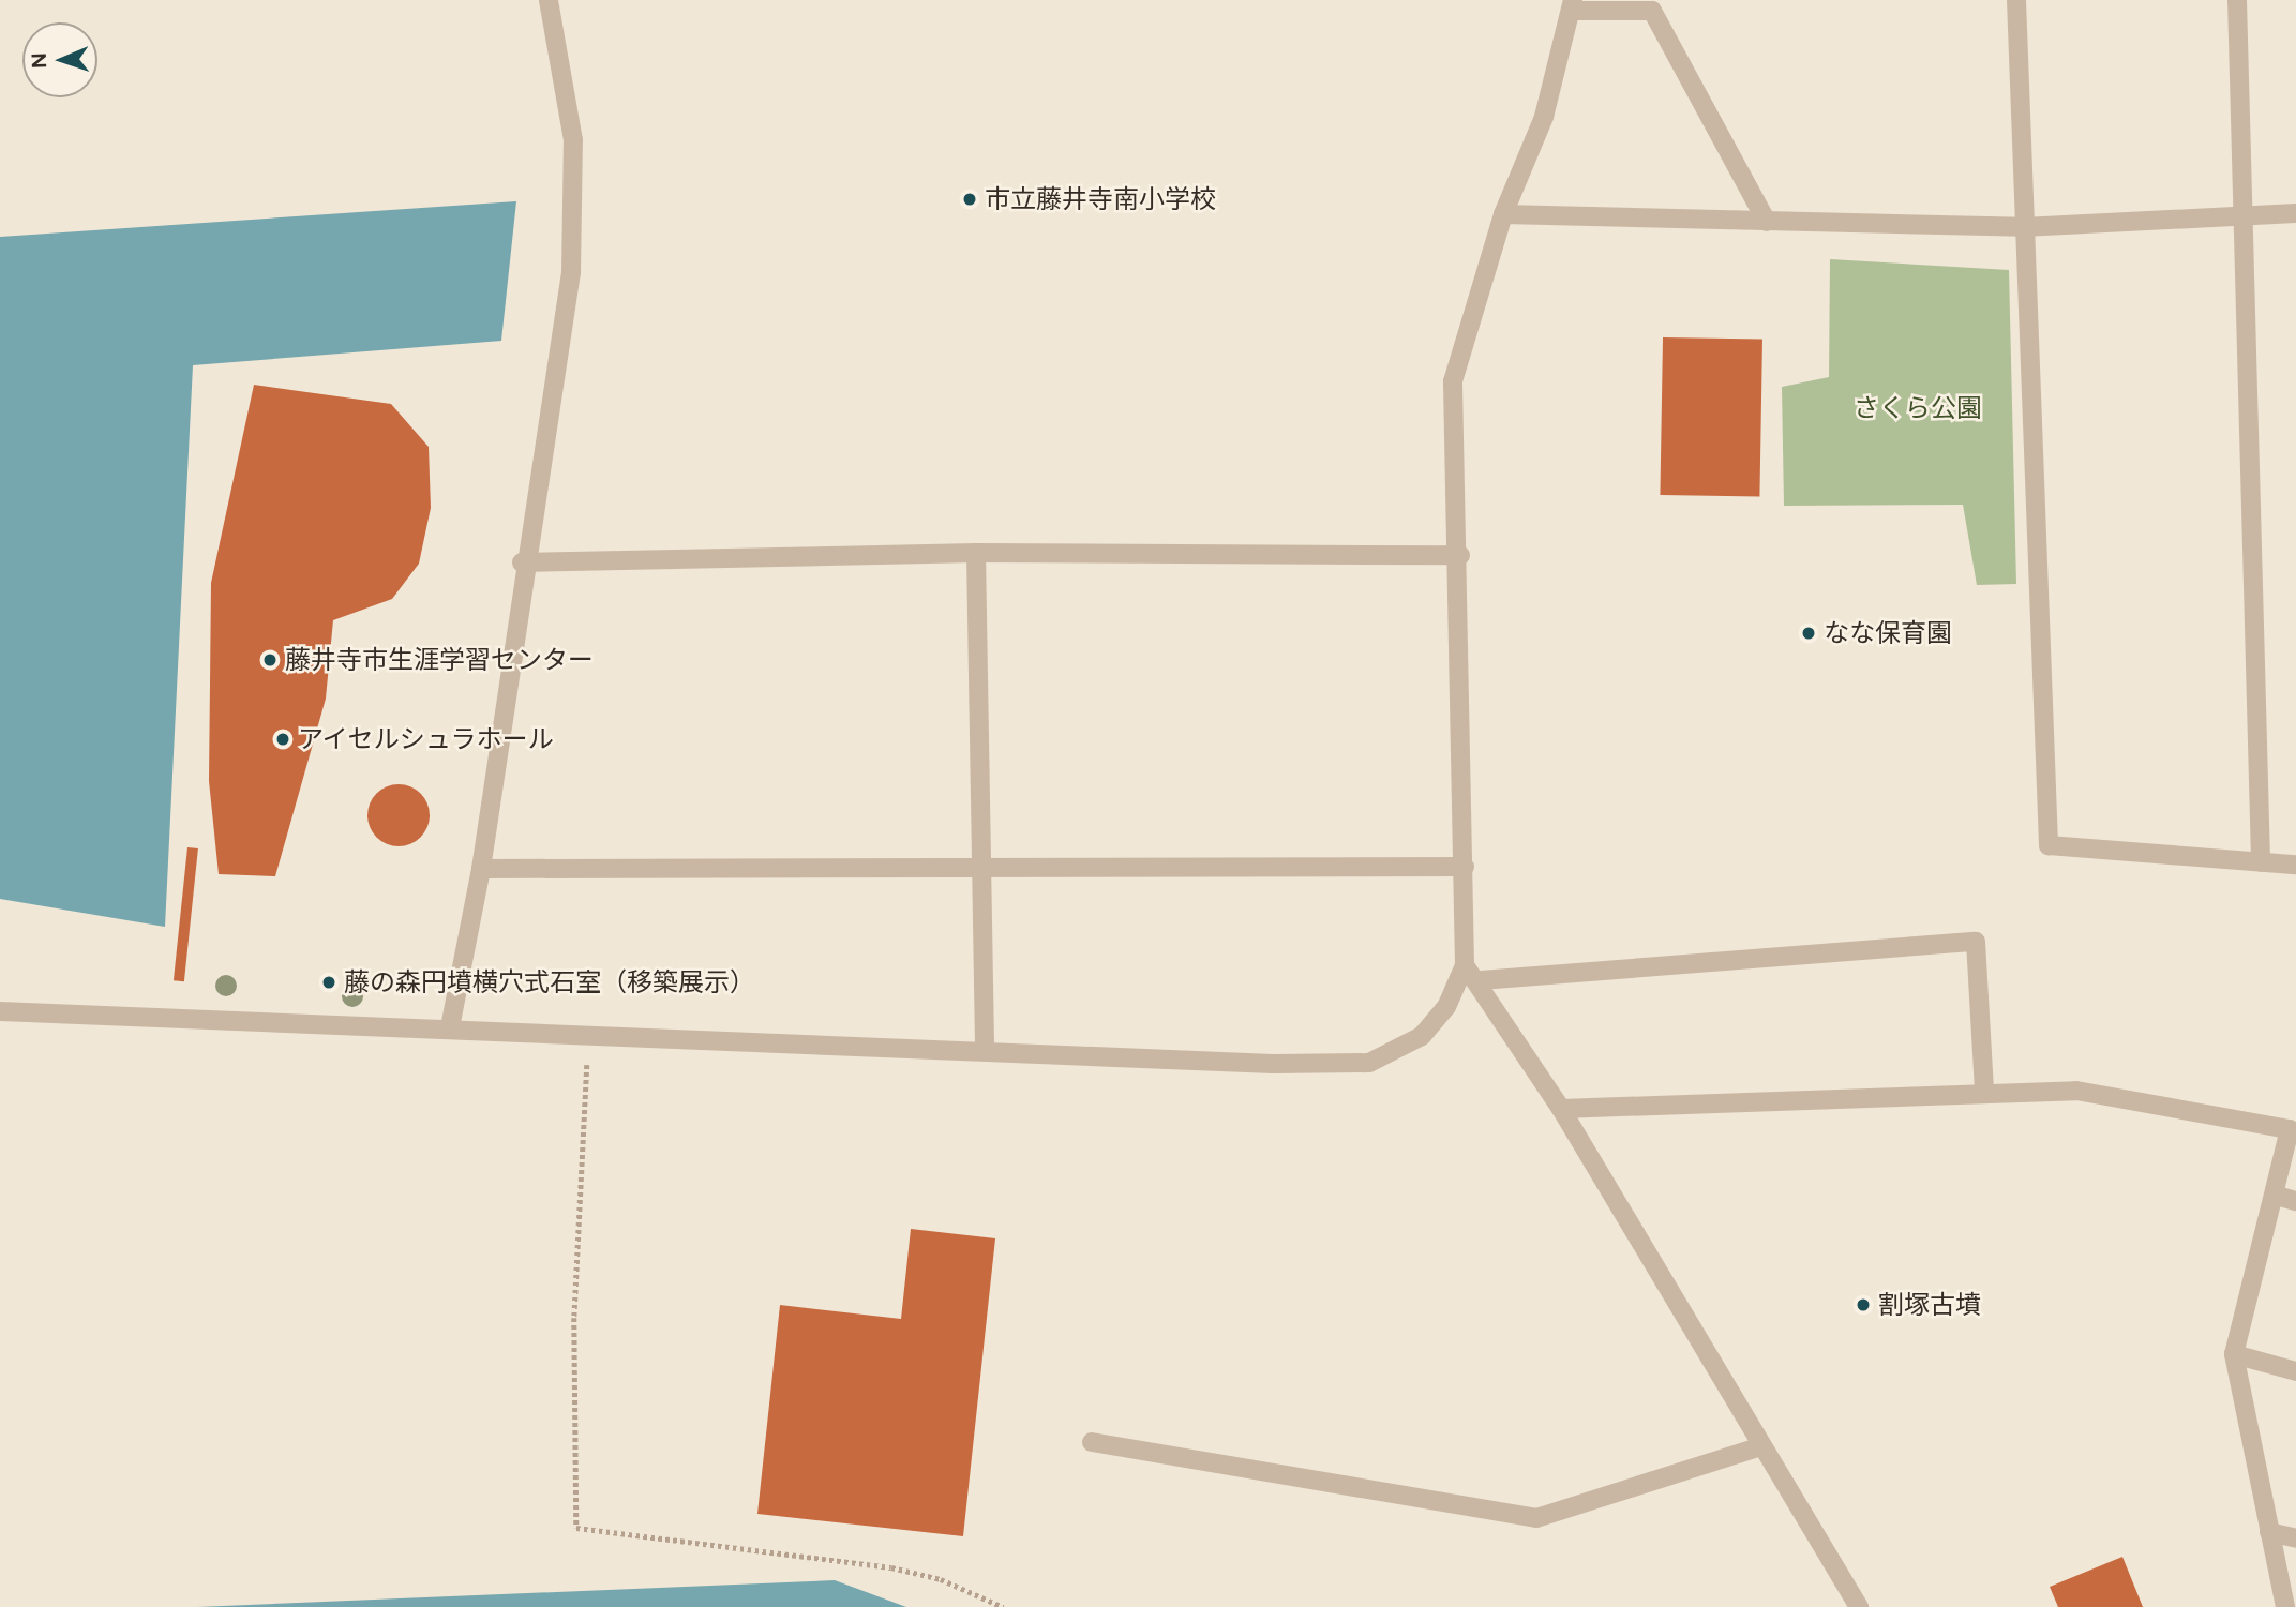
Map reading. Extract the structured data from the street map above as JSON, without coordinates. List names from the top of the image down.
{
  "parks": ["さくら公園"],
  "places": [
    "市立藤井寺南小学校",
    "なな保育園",
    "藤井寺市生涯学習センター",
    "アイセルシュラホール",
    "藤の森円墳横穴式石室（移築展示）",
    "割塚古墳"
  ],
  "north": "left"
}
